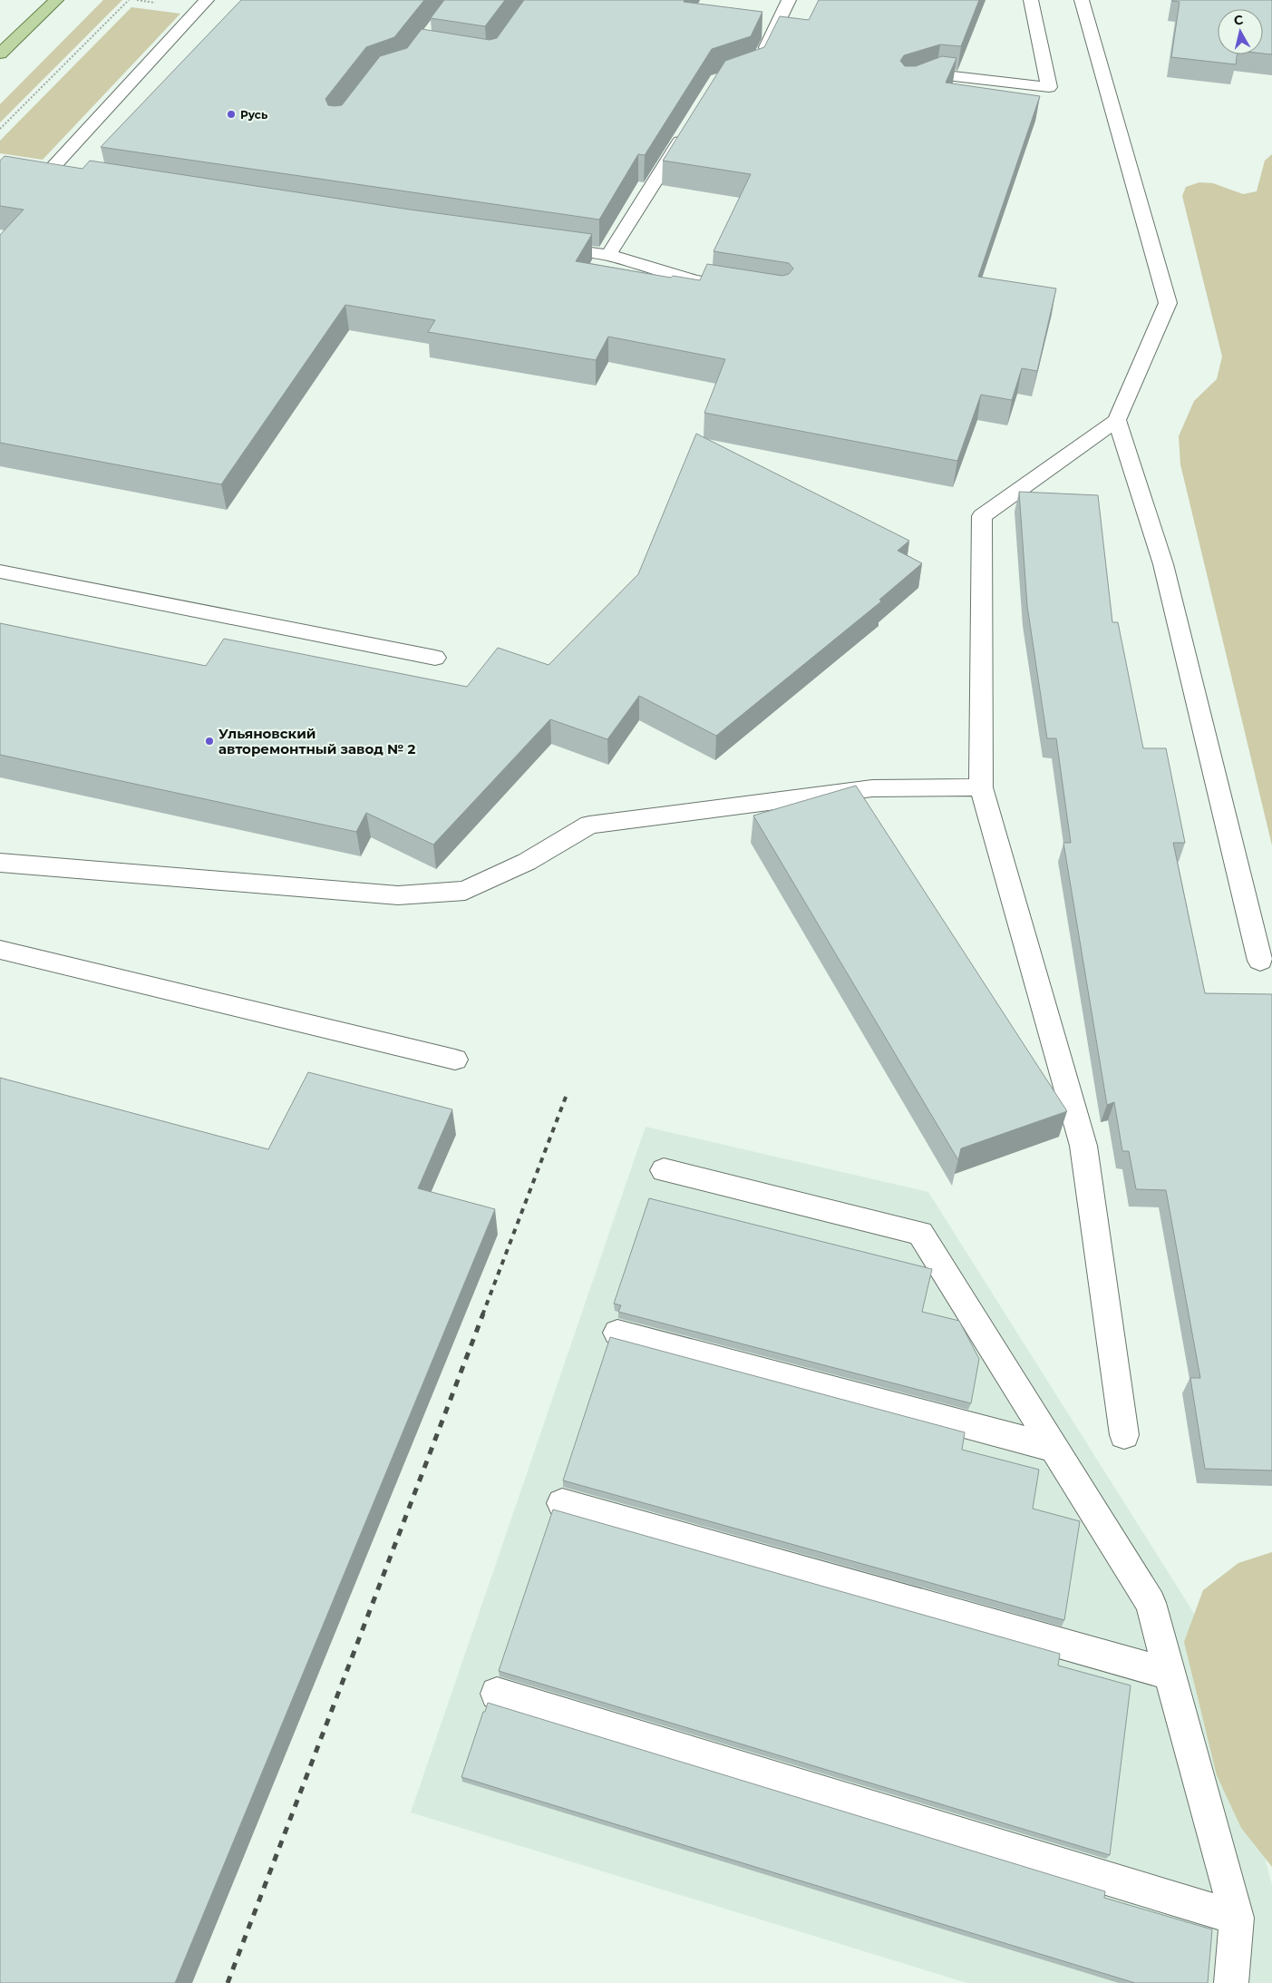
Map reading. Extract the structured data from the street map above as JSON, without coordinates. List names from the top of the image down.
{
  "places": ["Русь", "Ульяновский авторемонтный завод № 2"],
  "north": "top"
}
